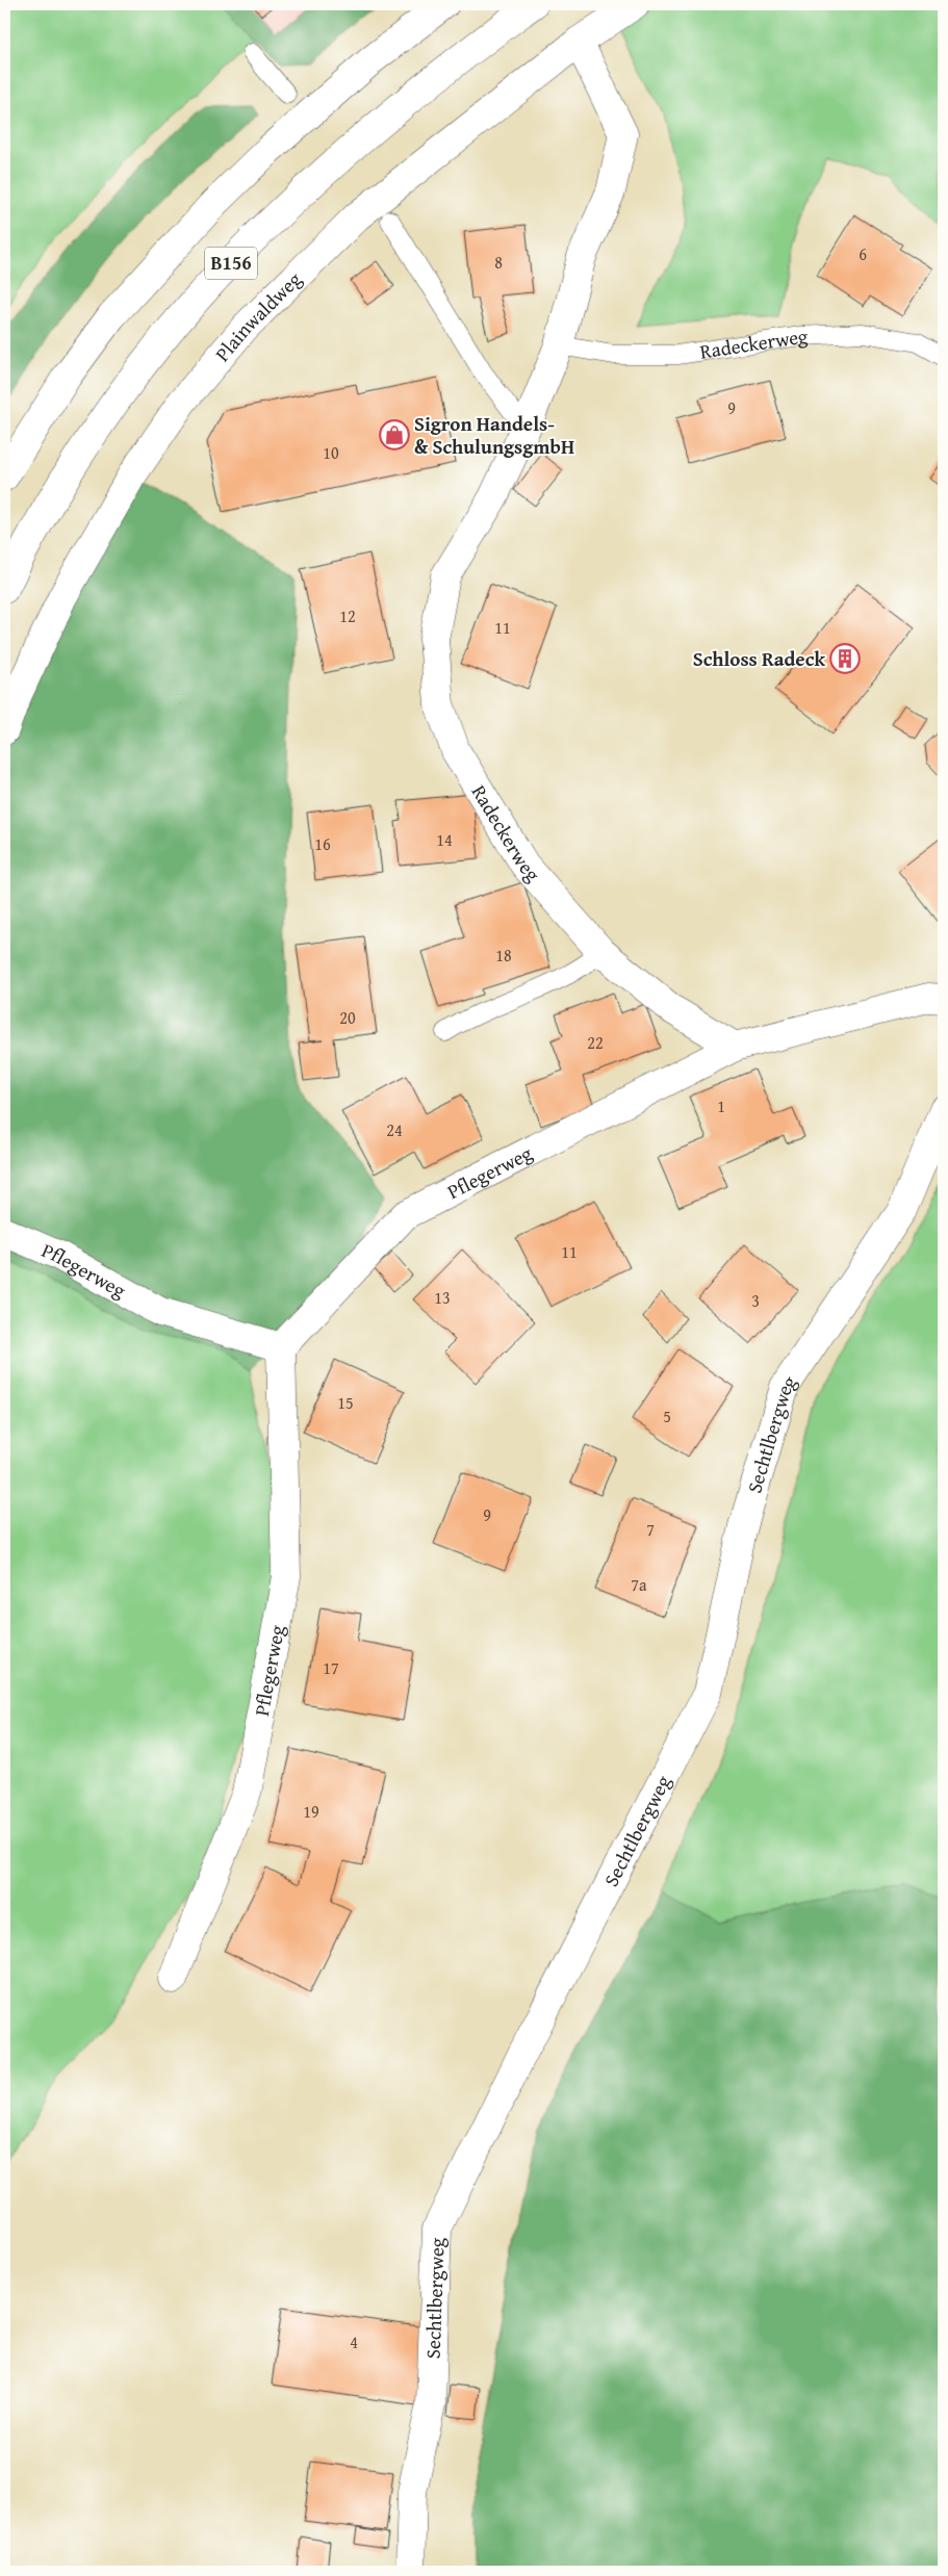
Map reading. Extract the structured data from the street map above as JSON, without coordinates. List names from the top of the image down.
{
  "streets": {
    "street": [
      "B156",
      "Plainwaldweg",
      "Radeckerweg",
      "Pflegerweg",
      "Sechtlbergweg"
    ]
  },
  "crossings": [
    ["Plainwaldweg", "Radeckerweg"],
    ["Radeckerweg", "Pflegerweg"]
  ],
  "places": {
    "shop": ["Sigron Handels- & SchulungsgmbH"],
    "building": ["Schloss Radeck"]
  },
  "house_numbers": [
    "6",
    "8",
    "9",
    "10",
    "12",
    "11",
    "14",
    "16",
    "18",
    "20",
    "22",
    "1",
    "24",
    "11",
    "13",
    "3",
    "15",
    "5",
    "9",
    "7",
    "7a",
    "17",
    "19",
    "4"
  ]
}
